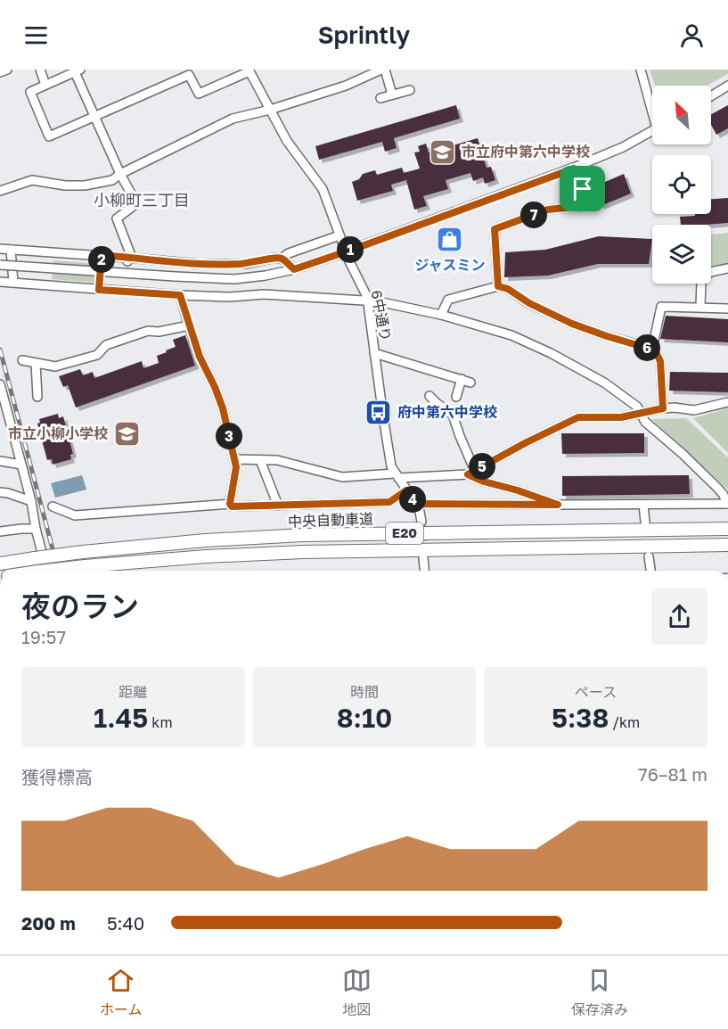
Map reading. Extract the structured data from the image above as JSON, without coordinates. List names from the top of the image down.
{
  "streets": {
    "highway": ["中央自動車道", "E20"],
    "street": ["6中通り"]
  },
  "districts": ["小柳町三丁目"],
  "places": {
    "school or university": ["市立府中第六中学校", "市立小柳小学校"],
    "shop": ["ジャスミン"],
    "bus stop": ["府中第六中学校"]
  },
  "north": "top left",
  "page": {
    "header": "Sprintly",
    "pins": [
      "7",
      "1",
      "2",
      "6",
      "3",
      "5",
      "4"
    ],
    "heading": ["夜のラン", "19:57"],
    "stats": [
      ["距離", "1.45 km"],
      ["時間", "8:10"],
      ["ペース", "5:38 /km"]
    ],
    "chart": ["獲得標高", "76–81 m"],
    "list": [
      {
        "name": "200 m",
        "note": "5:40"
      }
    ],
    "tabs": ["ホーム", "地図", "保存済み"]
  }
}
